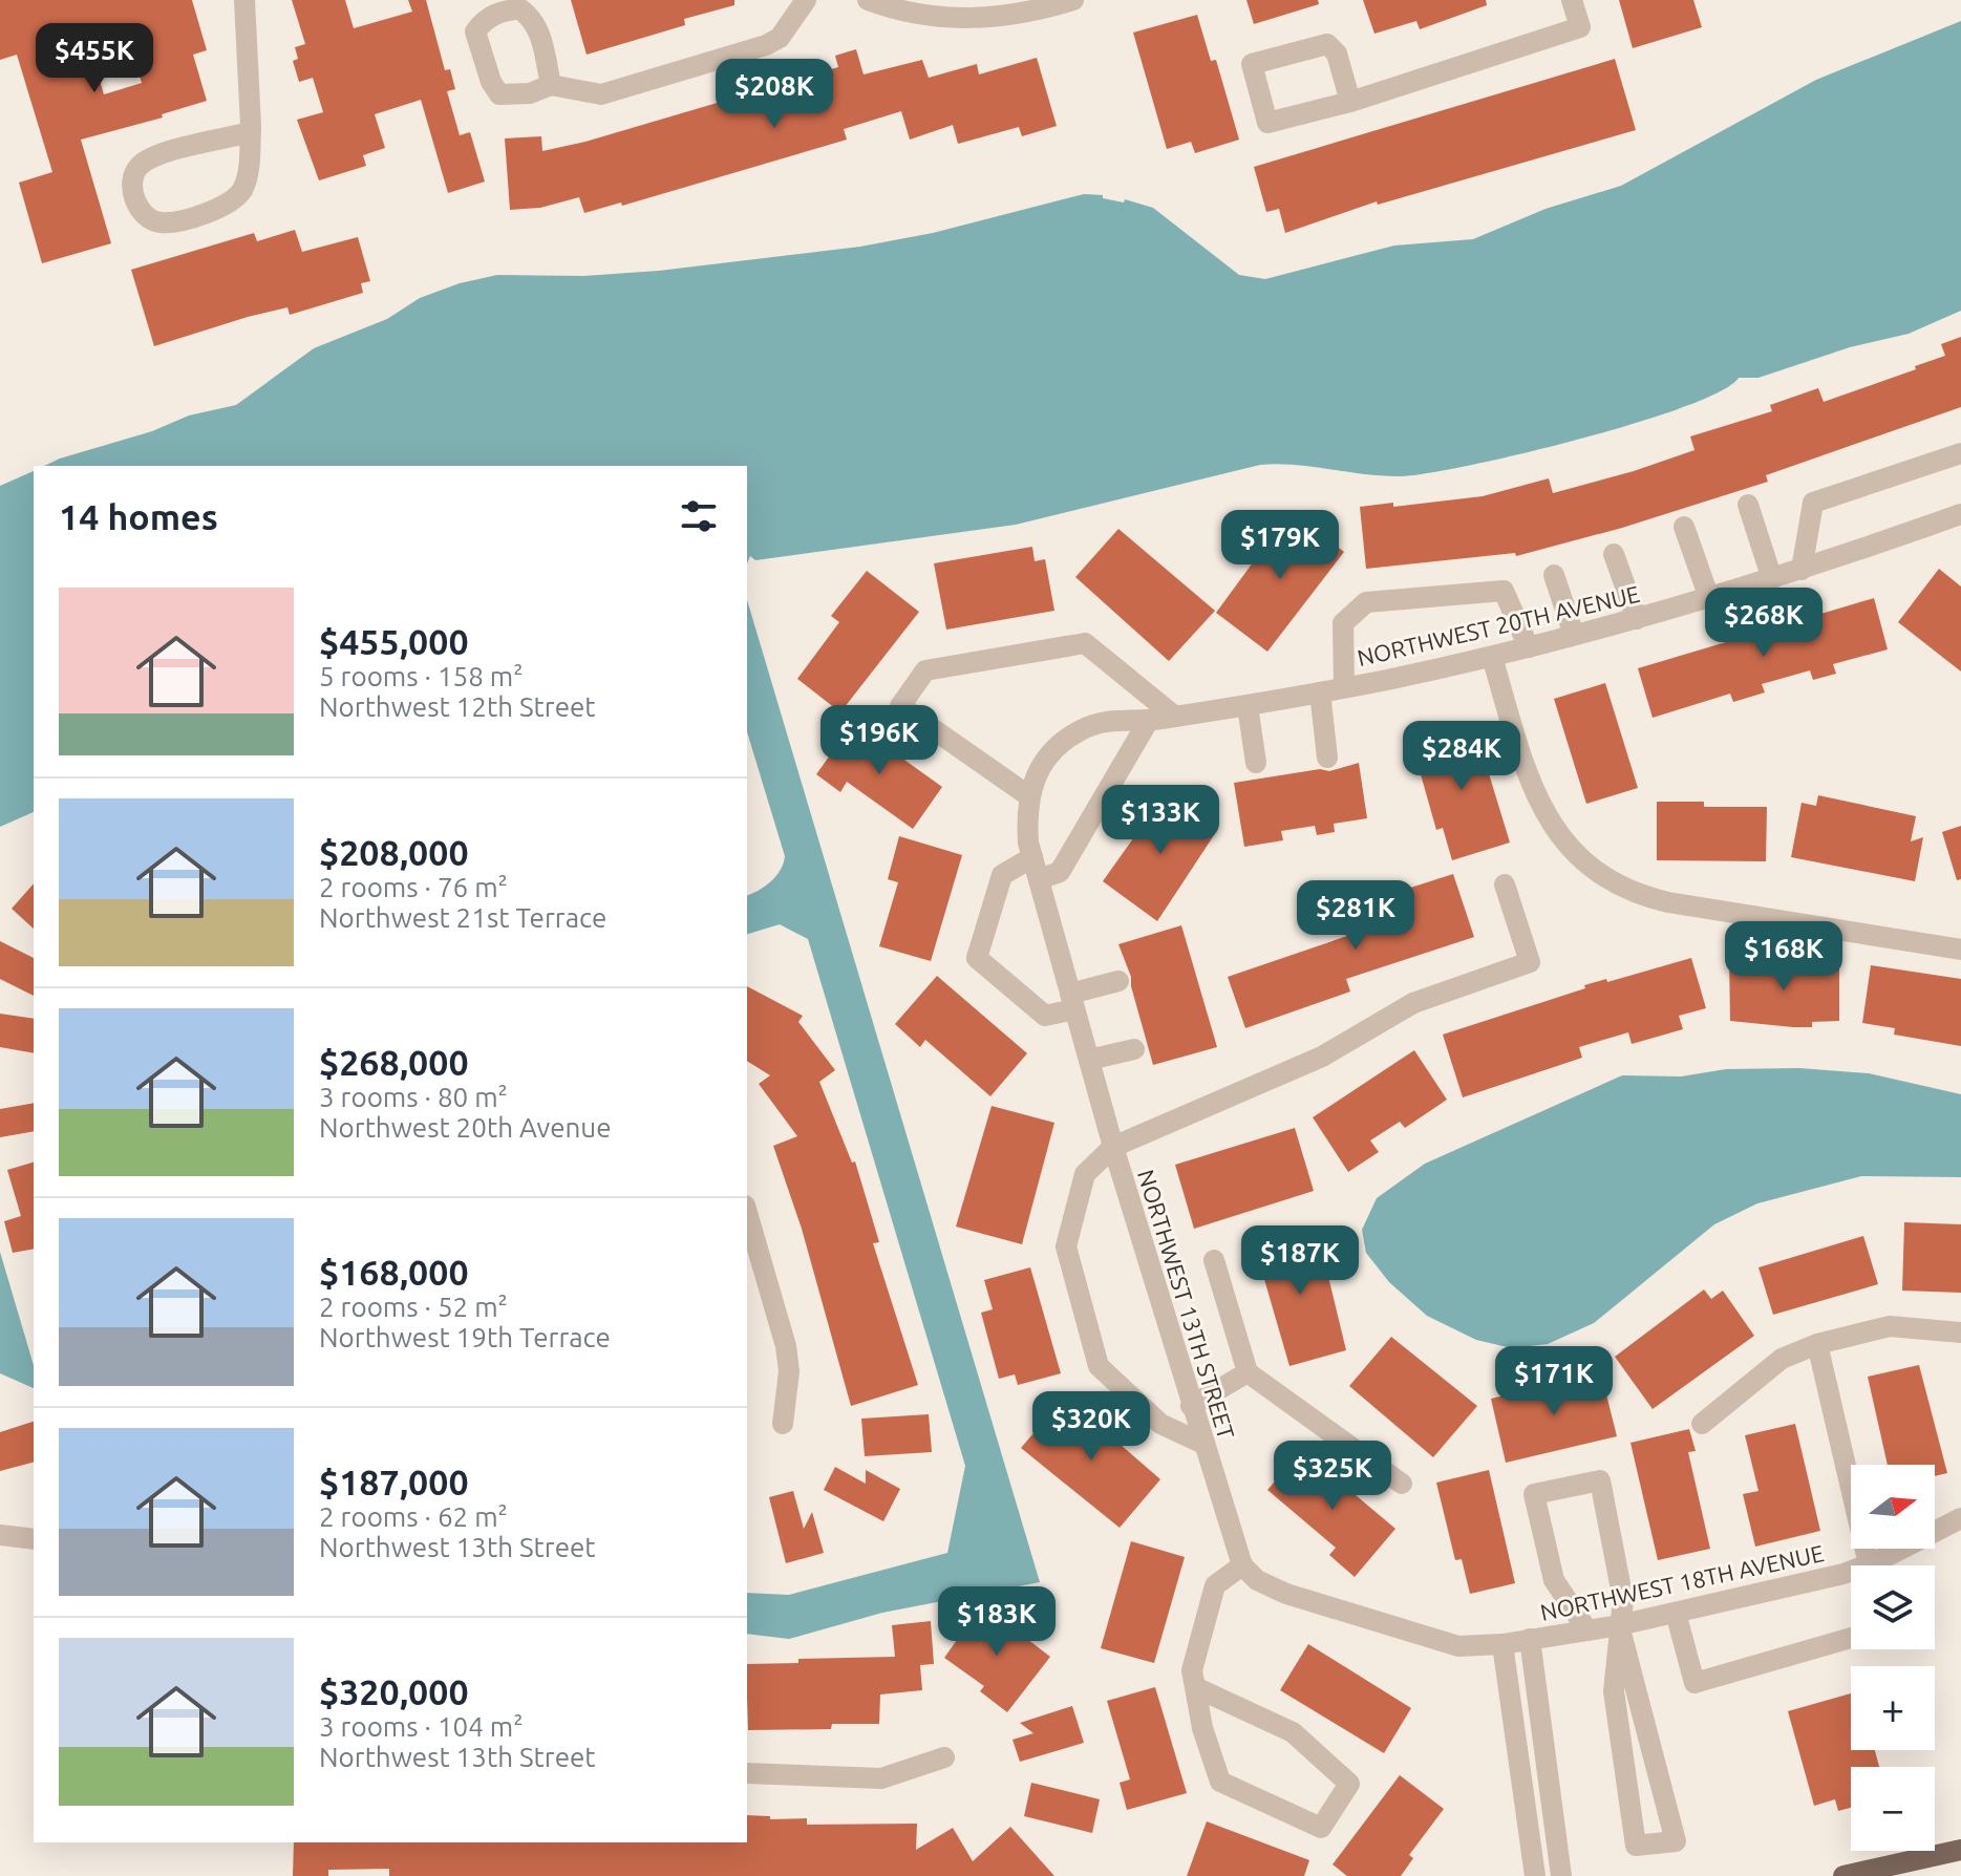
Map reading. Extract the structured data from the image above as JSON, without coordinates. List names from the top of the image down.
{
  "streets": {
    "street": ["NORTHWEST 20TH AVENUE", "NORTHWEST 13TH STREET", "NORTHWEST 18TH AVENUE"]
  },
  "crossings": [
    ["NORTHWEST 20TH AVENUE", "NORTHWEST 13TH STREET"]
  ],
  "north": "right",
  "page": {
    "price": [
      "$455K",
      "$208K",
      "$179K",
      "$268K",
      "$196K",
      "$284K",
      "$133K",
      "$281K",
      "$168K",
      "$187K",
      "$171K",
      "$320K",
      "$325K",
      "$183K"
    ],
    "heading": "14 homes",
    "list": [
      {
        "name": "$455,000",
        "note": "5 rooms · 158 m² · Northwest 12th Street"
      },
      {
        "name": "$208,000",
        "note": "2 rooms · 76 m² · Northwest 21st Terrace"
      },
      {
        "name": "$268,000",
        "note": "3 rooms · 80 m² · Northwest 20th Avenue"
      },
      {
        "name": "$168,000",
        "note": "2 rooms · 52 m² · Northwest 19th Terrace"
      },
      {
        "name": "$187,000",
        "note": "2 rooms · 62 m² · Northwest 13th Street"
      },
      {
        "name": "$320,000",
        "note": "3 rooms · 104 m² · Northwest 13th Street"
      }
    ],
    "map_buttons": ["+", "−"]
  }
}
